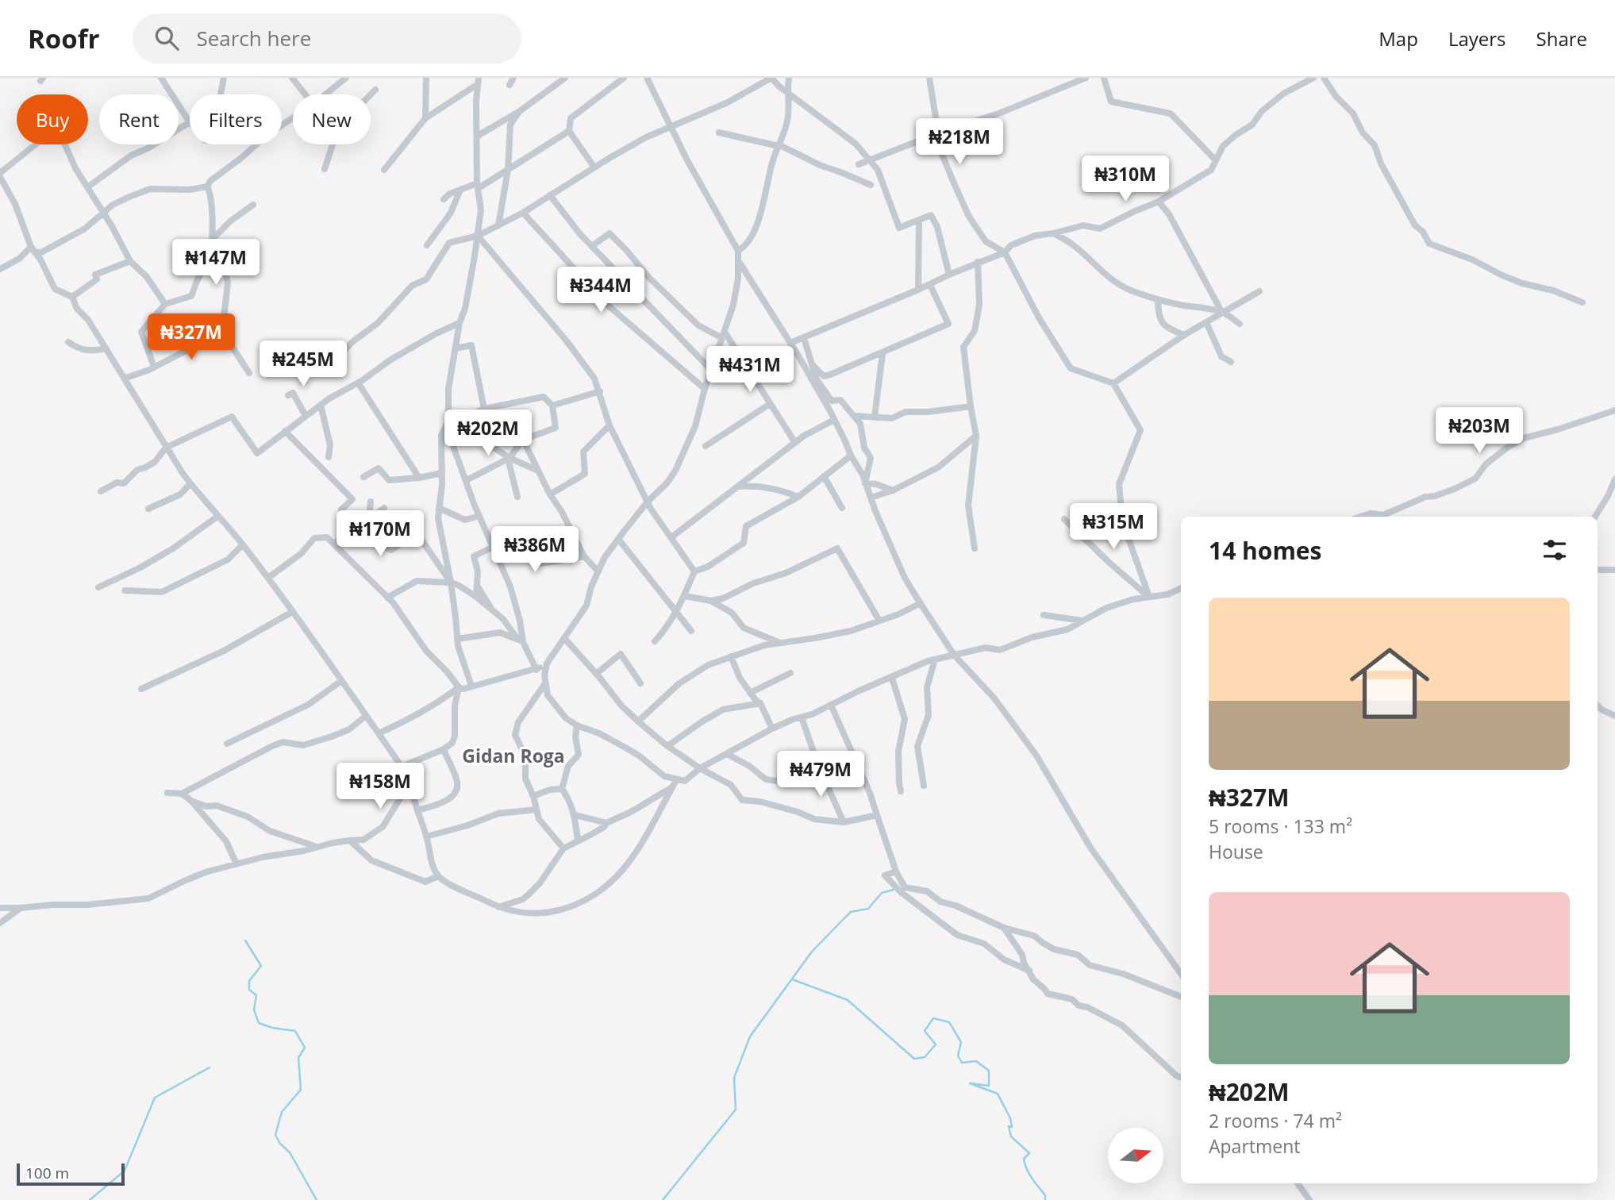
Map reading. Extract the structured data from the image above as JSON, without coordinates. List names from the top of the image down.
{
  "districts": ["Gidan Roga"],
  "scale_bar": "100 m",
  "north": "right",
  "page": {
    "header": "Roofr",
    "search": "Search here",
    "nav": ["Map", "Layers", "Share"],
    "chip": [
      "Buy",
      "Rent",
      "Filters",
      "New"
    ],
    "price": [
      "₦218M",
      "₦310M",
      "₦147M",
      "₦344M",
      "₦327M",
      "₦245M",
      "₦431M",
      "₦203M",
      "₦202M",
      "₦315M",
      "₦170M",
      "₦386M",
      "₦479M",
      "₦158M"
    ],
    "heading": "14 homes",
    "list": [
      {
        "name": "₦327M",
        "note": "5 rooms · 133 m² · House"
      },
      {
        "name": "₦202M",
        "note": "2 rooms · 74 m² · Apartment"
      }
    ],
    "scale": "100 m"
  }
}
